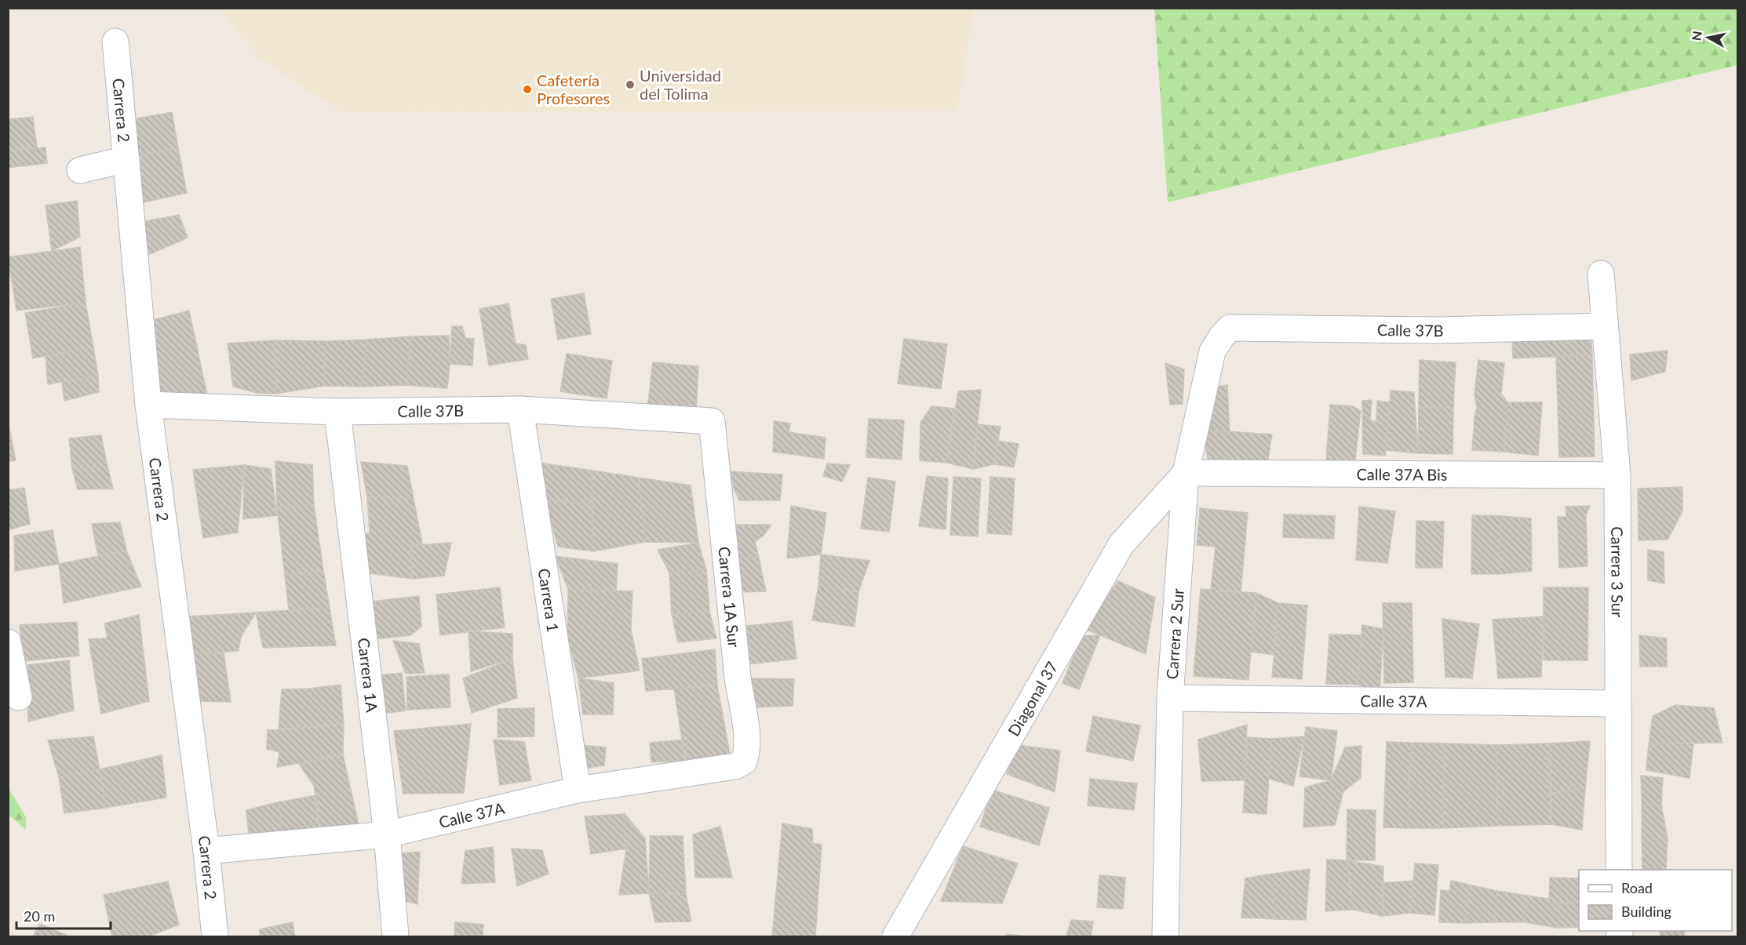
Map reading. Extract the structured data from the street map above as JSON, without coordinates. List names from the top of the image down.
{
  "streets": {
    "street": [
      "Carrera 2",
      "Calle 37B",
      "Calle 37A Bis",
      "Carrera 3 Sur",
      "Carrera 1A Sur",
      "Carrera 1",
      "Carrera 2 Sur",
      "Carrera 1A",
      "Diagonal 37",
      "Calle 37A"
    ]
  },
  "crossings": [
    ["Carrera 2", "Calle 37B"],
    ["Carrera 2", "Calle 37A"],
    ["Calle 37B", "Carrera 3 Sur"],
    ["Calle 37B", "Carrera 1A Sur"],
    ["Calle 37B", "Carrera 1"],
    ["Calle 37B", "Carrera 2 Sur"],
    ["Calle 37B", "Carrera 1A"],
    ["Calle 37A Bis", "Carrera 3 Sur"],
    ["Calle 37A Bis", "Carrera 2 Sur"],
    ["Calle 37A Bis", "Diagonal 37"],
    ["Carrera 3 Sur", "Calle 37A"],
    ["Carrera 1A Sur", "Calle 37A"],
    ["Carrera 1", "Calle 37A"],
    ["Carrera 2 Sur", "Diagonal 37"],
    ["Carrera 2 Sur", "Calle 37A"],
    ["Carrera 1A", "Calle 37A"]
  ],
  "places": ["Universidad del Tolima", "Cafetería Profesores"],
  "legend": ["Road", "Building"],
  "scale_bar": "20 m",
  "north": "left"
}
